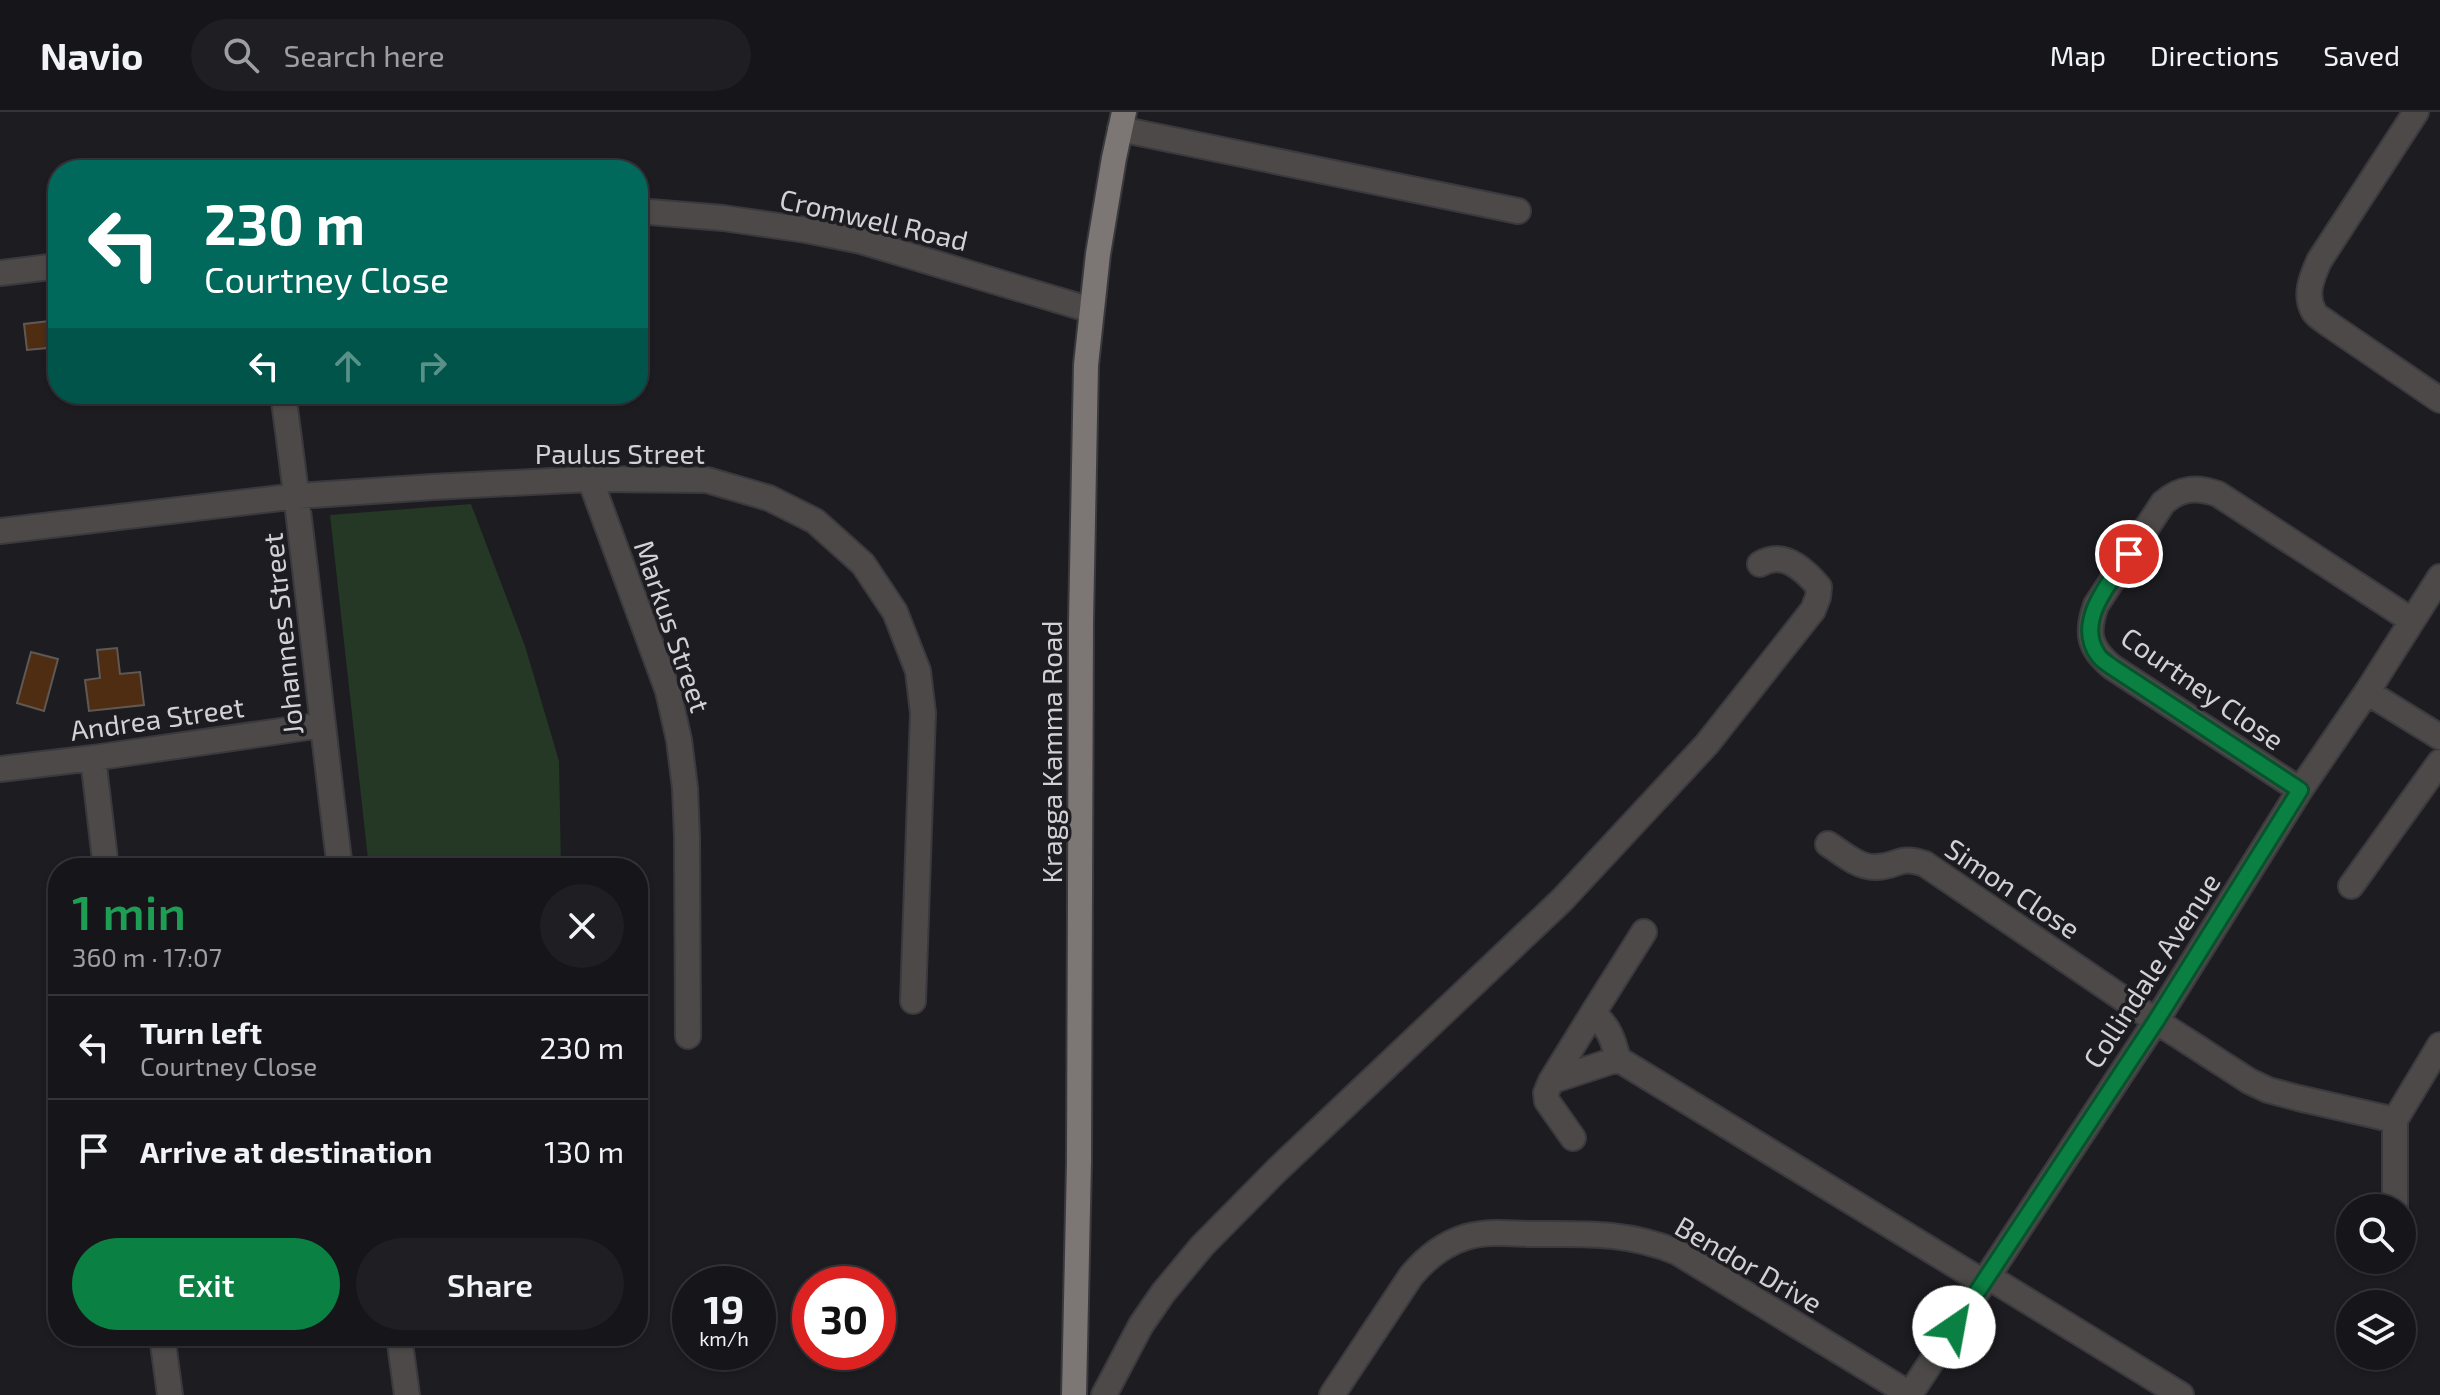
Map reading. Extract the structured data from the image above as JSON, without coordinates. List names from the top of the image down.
{
  "streets": {
    "main road": ["Kragga Kamma Road"],
    "street": [
      "Cromwell Road",
      "Paulus Street",
      "Markus Street",
      "Johannes Street",
      "Courtney Close",
      "Andrea Street",
      "Simon Close",
      "Collindale Avenue",
      "Bendor Drive"
    ]
  },
  "crossings": [
    ["Cromwell Road", "Kragga Kamma Road"],
    ["Paulus Street", "Markus Street"],
    ["Paulus Street", "Johannes Street"],
    ["Johannes Street", "Andrea Street"],
    ["Courtney Close", "Collindale Avenue"],
    ["Simon Close", "Collindale Avenue"],
    ["Collindale Avenue", "Bendor Drive"]
  ],
  "page": {
    "header": "Navio",
    "search": "Search here",
    "nav": ["Map", "Directions", "Saved"],
    "turn": ["230 m", "Courtney Close"],
    "heading": ["1 min", "360 m · 17:07"],
    "list": [
      {
        "name": "Turn left",
        "note": "Courtney Close",
        "value": "230 m"
      },
      {
        "name": "Arrive at destination",
        "value": "130 m"
      }
    ],
    "buttons": ["Exit", "Share"],
    "speed": "19 km/h",
    "limit": "30"
  }
}
